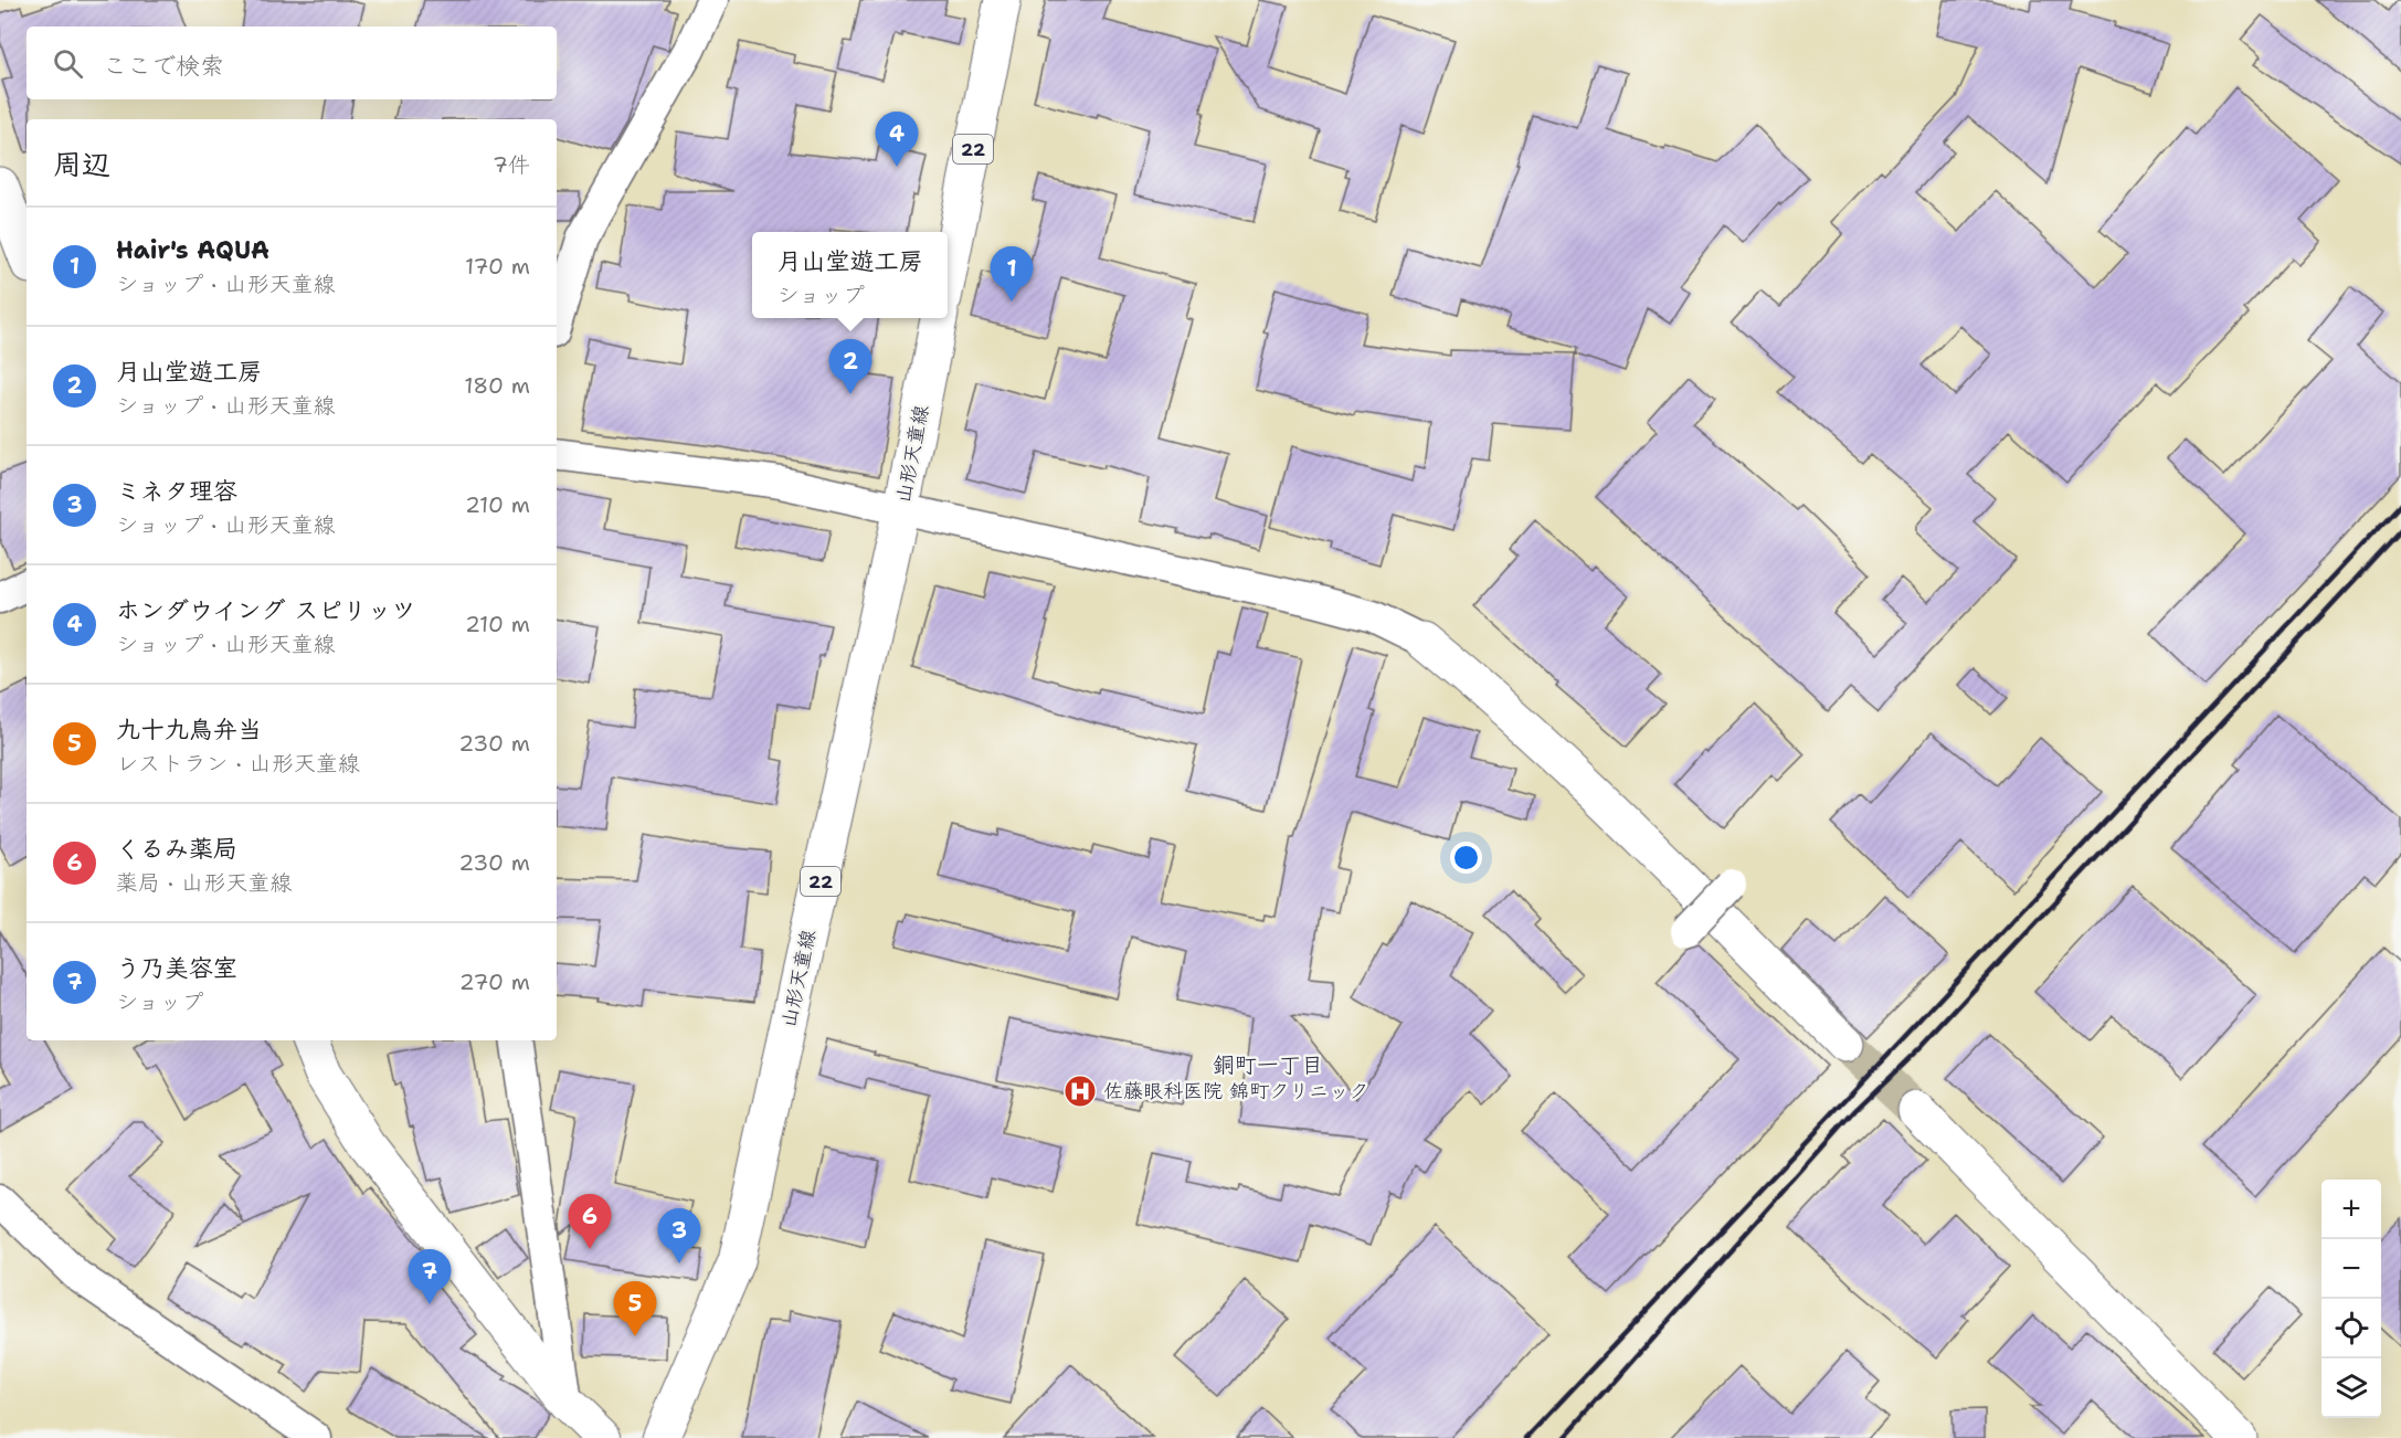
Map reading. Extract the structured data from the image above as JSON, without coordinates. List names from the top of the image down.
{
  "streets": {
    "street": ["22", "山形天童線"]
  },
  "districts": ["銅町一丁目"],
  "places": {
    "hospital": ["佐藤眼科医院 錦町クリニック"]
  },
  "page": {
    "search": "ここで検索",
    "pins": [
      "4",
      "1",
      "2",
      "6",
      "3",
      "7",
      "5"
    ],
    "heading": ["周辺", "7件"],
    "list": [
      {
        "mark": "1",
        "name": "Hair's AQUA",
        "note": "ショップ · 山形天童線",
        "value": "170 m"
      },
      {
        "mark": "2",
        "name": "月山堂遊工房",
        "note": "ショップ · 山形天童線",
        "value": "180 m"
      },
      {
        "mark": "3",
        "name": "ミネタ理容",
        "note": "ショップ · 山形天童線",
        "value": "210 m"
      },
      {
        "mark": "4",
        "name": "ホンダウイング スピリッツ",
        "note": "ショップ · 山形天童線",
        "value": "210 m"
      },
      {
        "mark": "5",
        "name": "九十九鳥弁当",
        "note": "レストラン · 山形天童線",
        "value": "230 m"
      },
      {
        "mark": "6",
        "name": "くるみ薬局",
        "note": "薬局 · 山形天童線",
        "value": "230 m"
      },
      {
        "mark": "7",
        "name": "う乃美容室",
        "note": "ショップ",
        "value": "270 m"
      }
    ],
    "popup": ["月山堂遊工房", "ショップ"],
    "map_buttons": ["+", "−"]
  }
}
